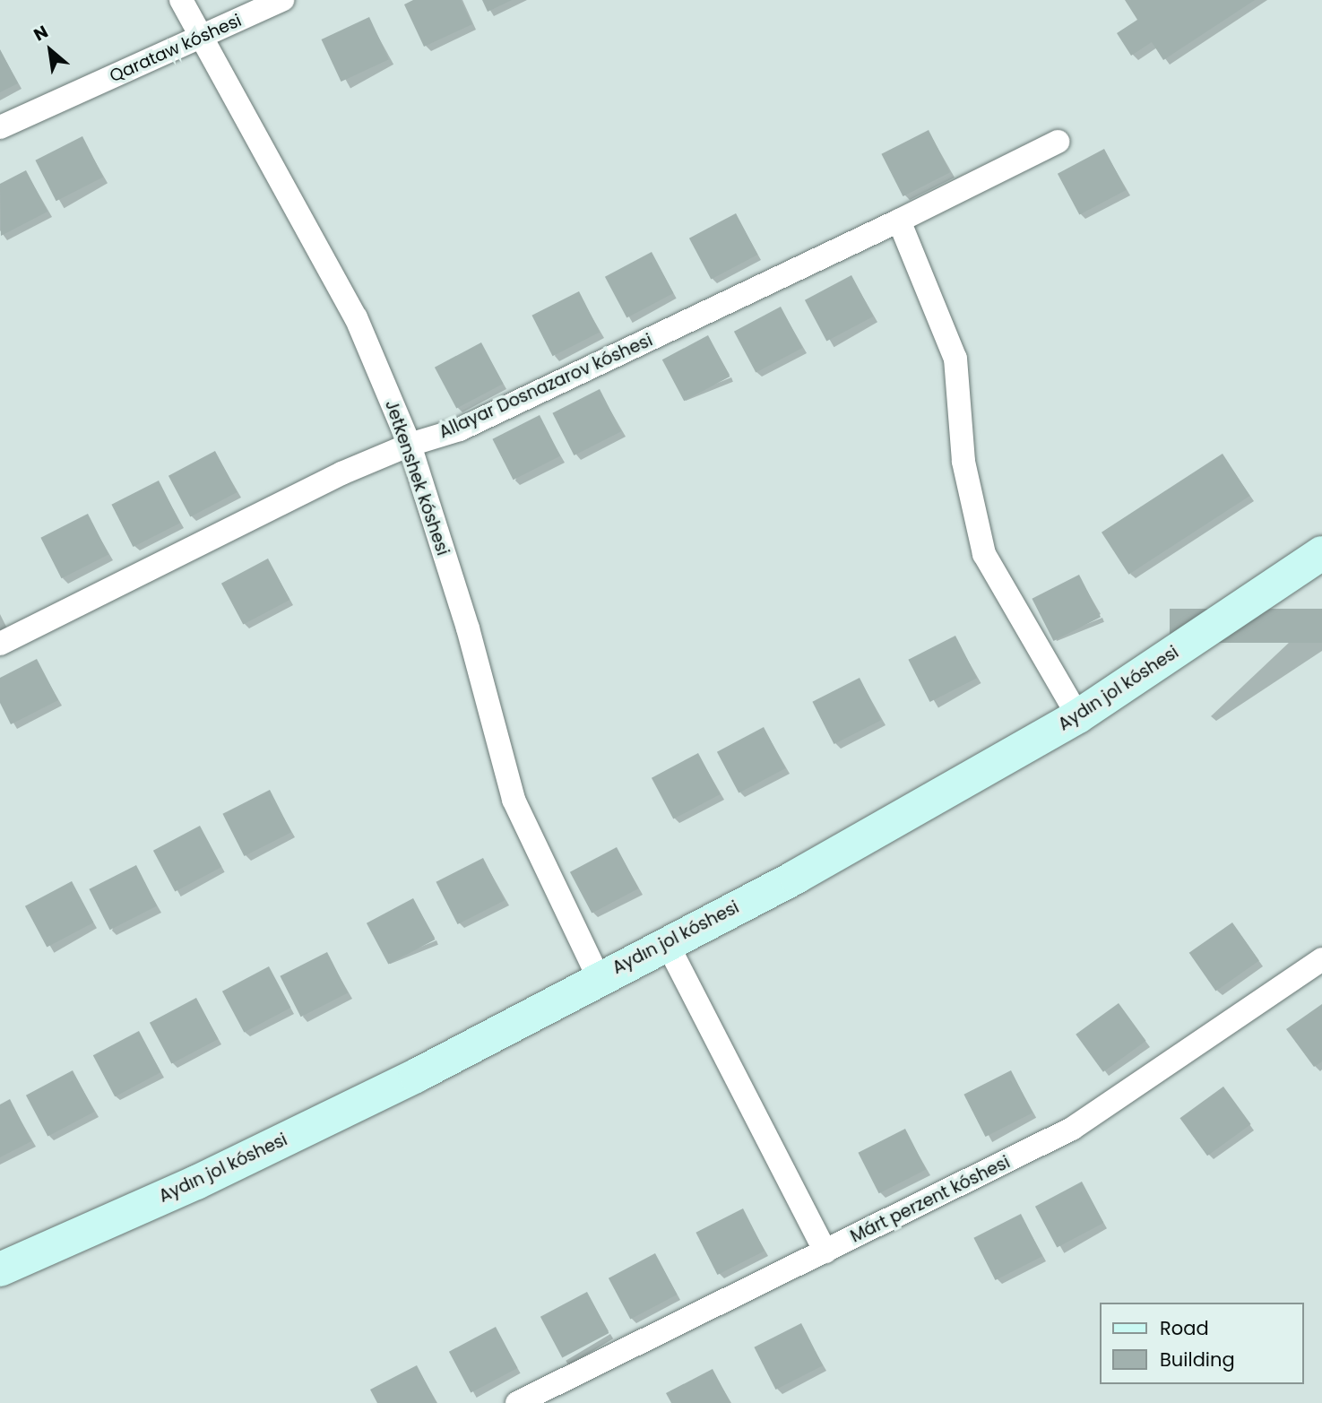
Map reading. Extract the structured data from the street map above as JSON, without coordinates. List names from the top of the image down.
{
  "streets": {
    "street": [
      "Qarataw kóshesi",
      "Allayar Dosnazarov kóshesi",
      "Jetkenshek kóshesi",
      "Aydın jol kóshesi",
      "Márt perzent kóshesi"
    ]
  },
  "crossings": [
    ["Qarataw kóshesi", "Jetkenshek kóshesi"],
    ["Allayar Dosnazarov kóshesi", "Jetkenshek kóshesi"],
    ["Jetkenshek kóshesi", "Aydın jol kóshesi"]
  ],
  "legend": ["Road", "Building"],
  "north": "top left"
}
